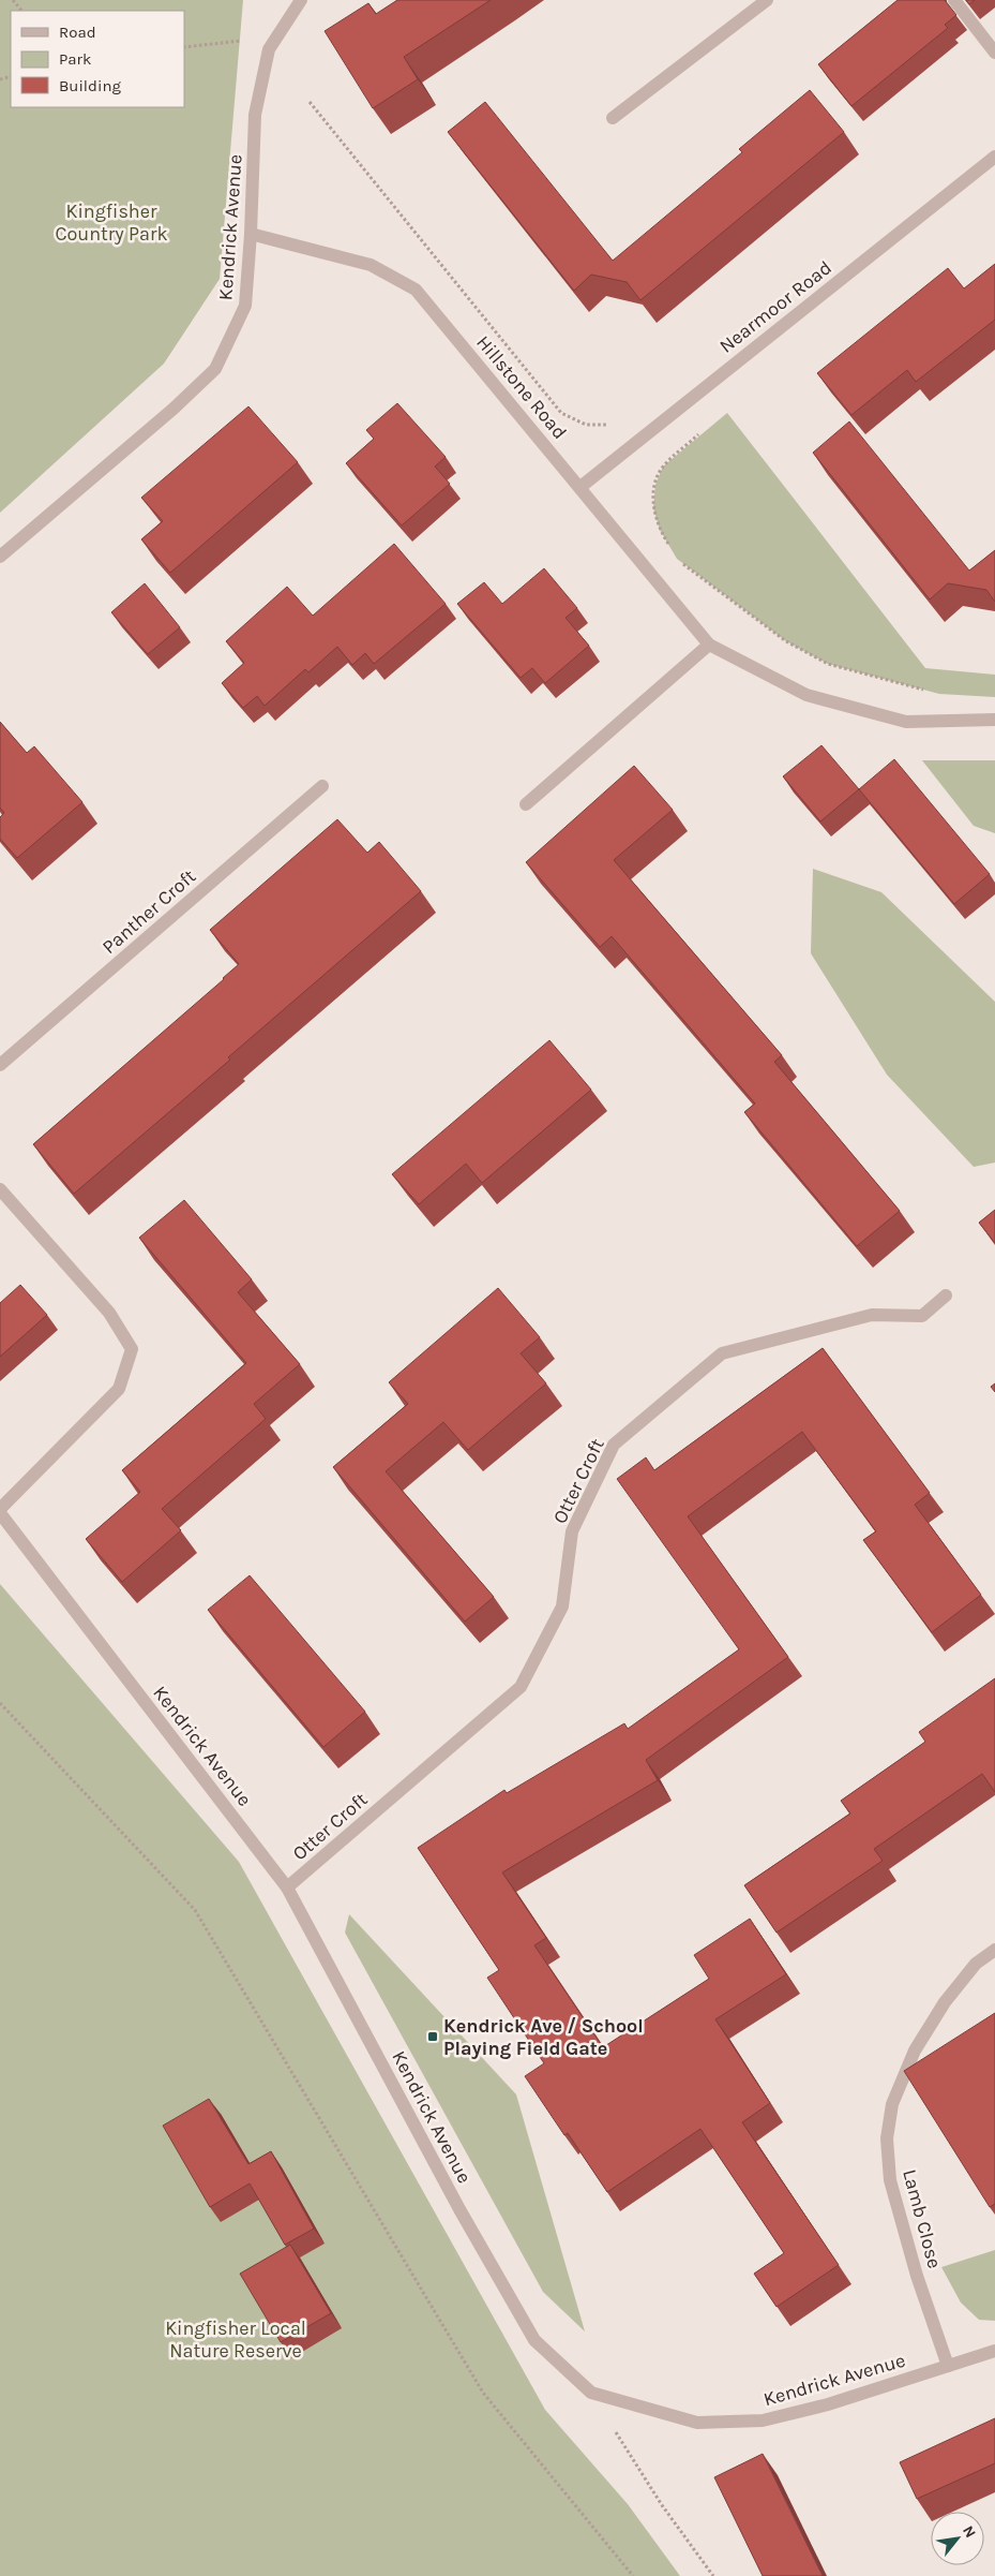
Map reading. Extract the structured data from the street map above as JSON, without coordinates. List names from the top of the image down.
{
  "streets": {
    "street": [
      "Kendrick Avenue",
      "Nearmoor Road",
      "Hillstone Road",
      "Panther Croft",
      "Otter Croft",
      "Lamb Close"
    ]
  },
  "crossings": [
    ["Kendrick Avenue", "Hillstone Road"],
    ["Kendrick Avenue", "Otter Croft"],
    ["Kendrick Avenue", "Lamb Close"],
    ["Nearmoor Road", "Hillstone Road"]
  ],
  "parks": ["Kingfisher Country Park", "Kingfisher Local Nature Reserve"],
  "places": {
    "transit": ["Kendrick Ave / School Playing Field Gate"]
  },
  "legend": ["Road", "Park", "Building"],
  "north": "top right"
}
